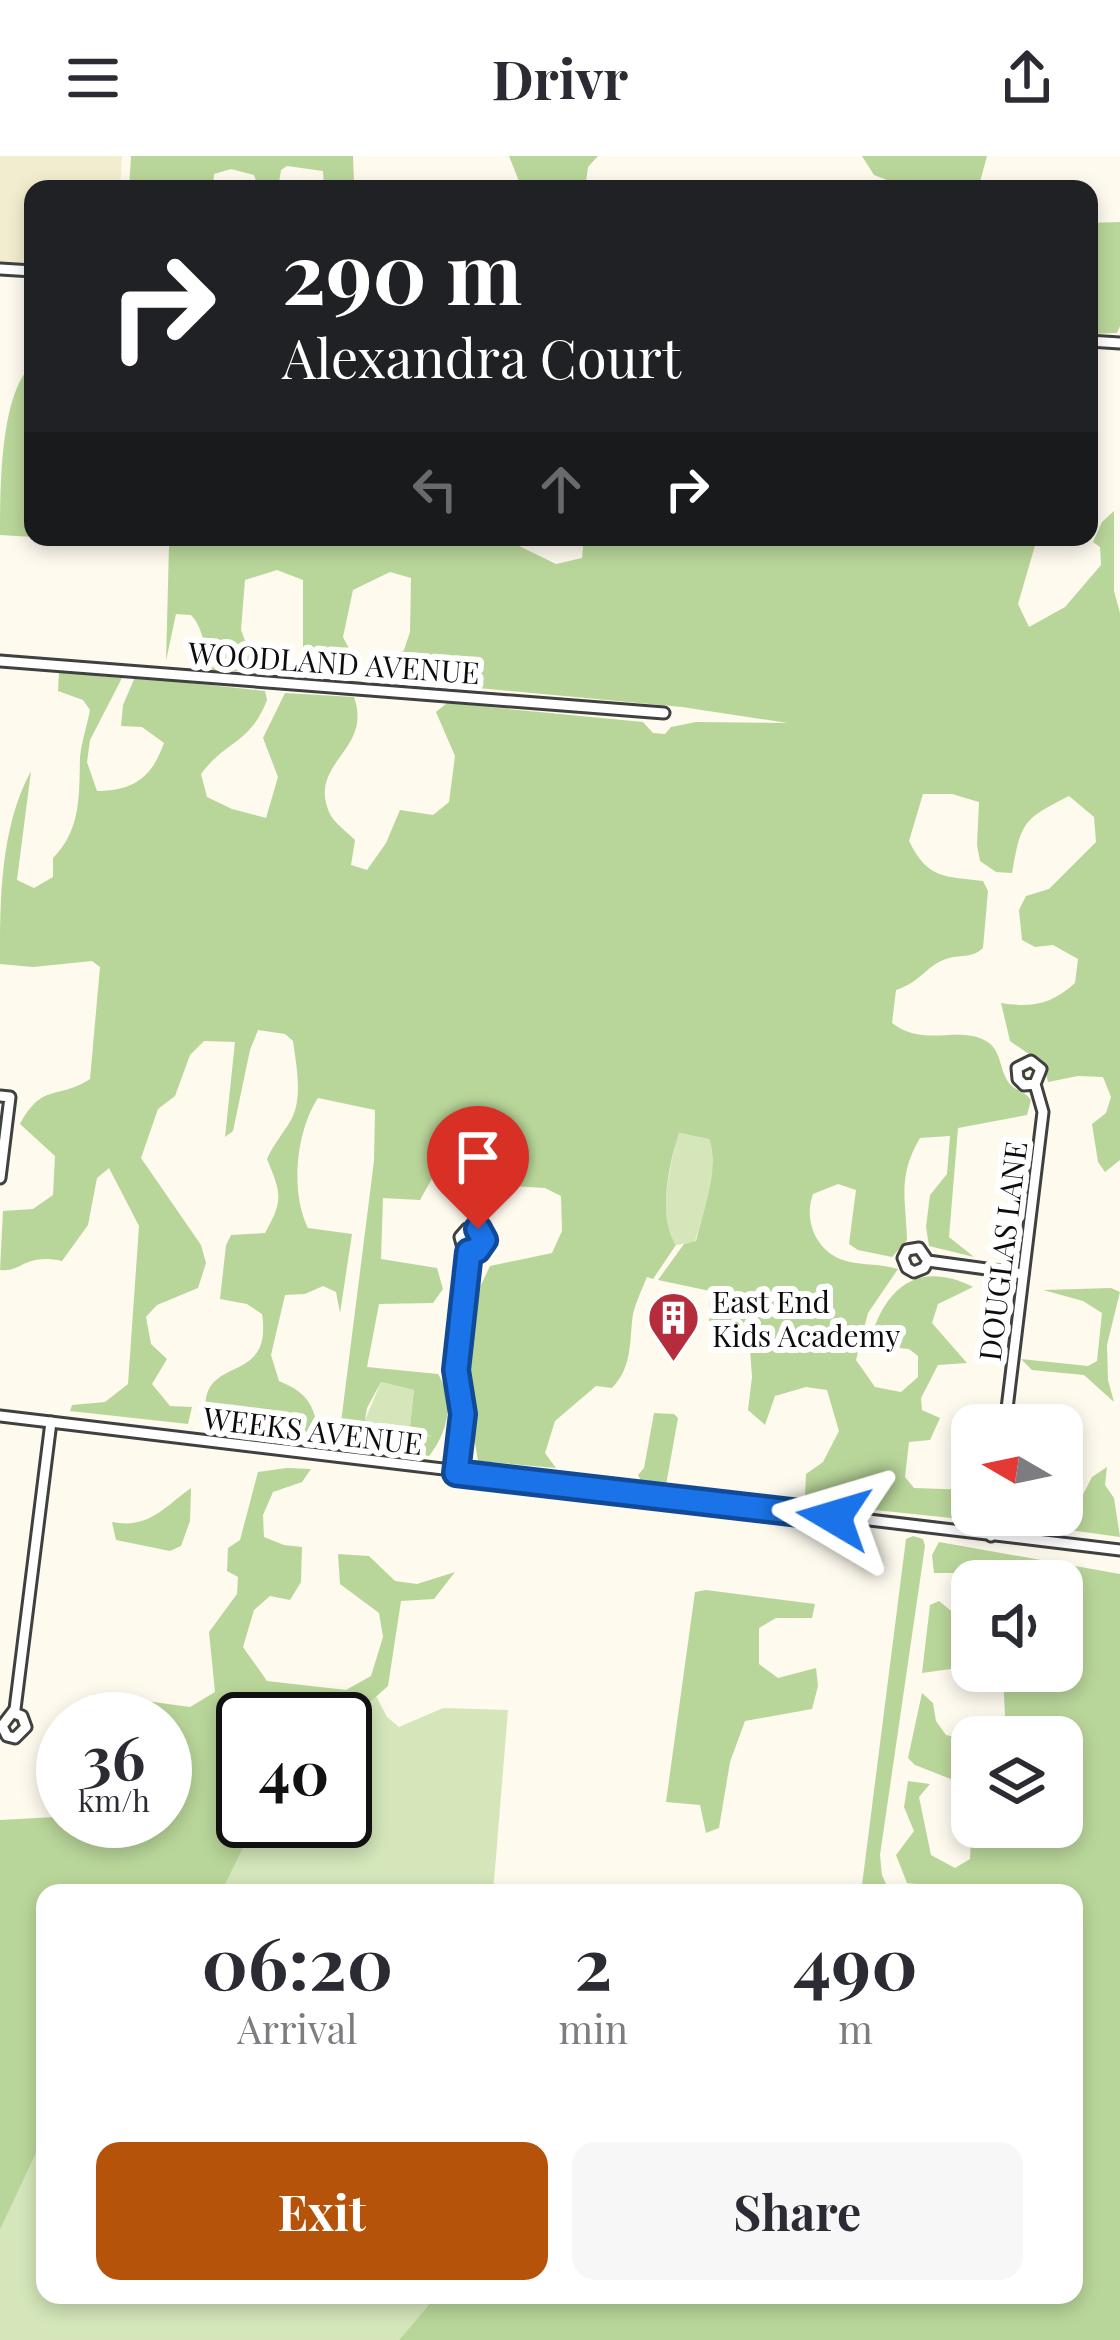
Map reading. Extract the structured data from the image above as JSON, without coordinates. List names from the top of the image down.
{
  "streets": {
    "street": ["WOODLAND AVENUE", "DOUGLAS LANE", "WEEKS AVENUE"]
  },
  "places": {
    "building": ["East End Kids Academy"]
  },
  "north": "left",
  "page": {
    "header": "Drivr",
    "turn": ["290 m", "Alexandra Court"],
    "speed": "36 km/h",
    "limit": "40",
    "eta": [
      "06:20",
      "Arrival",
      "2",
      "min",
      "490",
      "m"
    ],
    "buttons": ["Exit", "Share"]
  }
}
